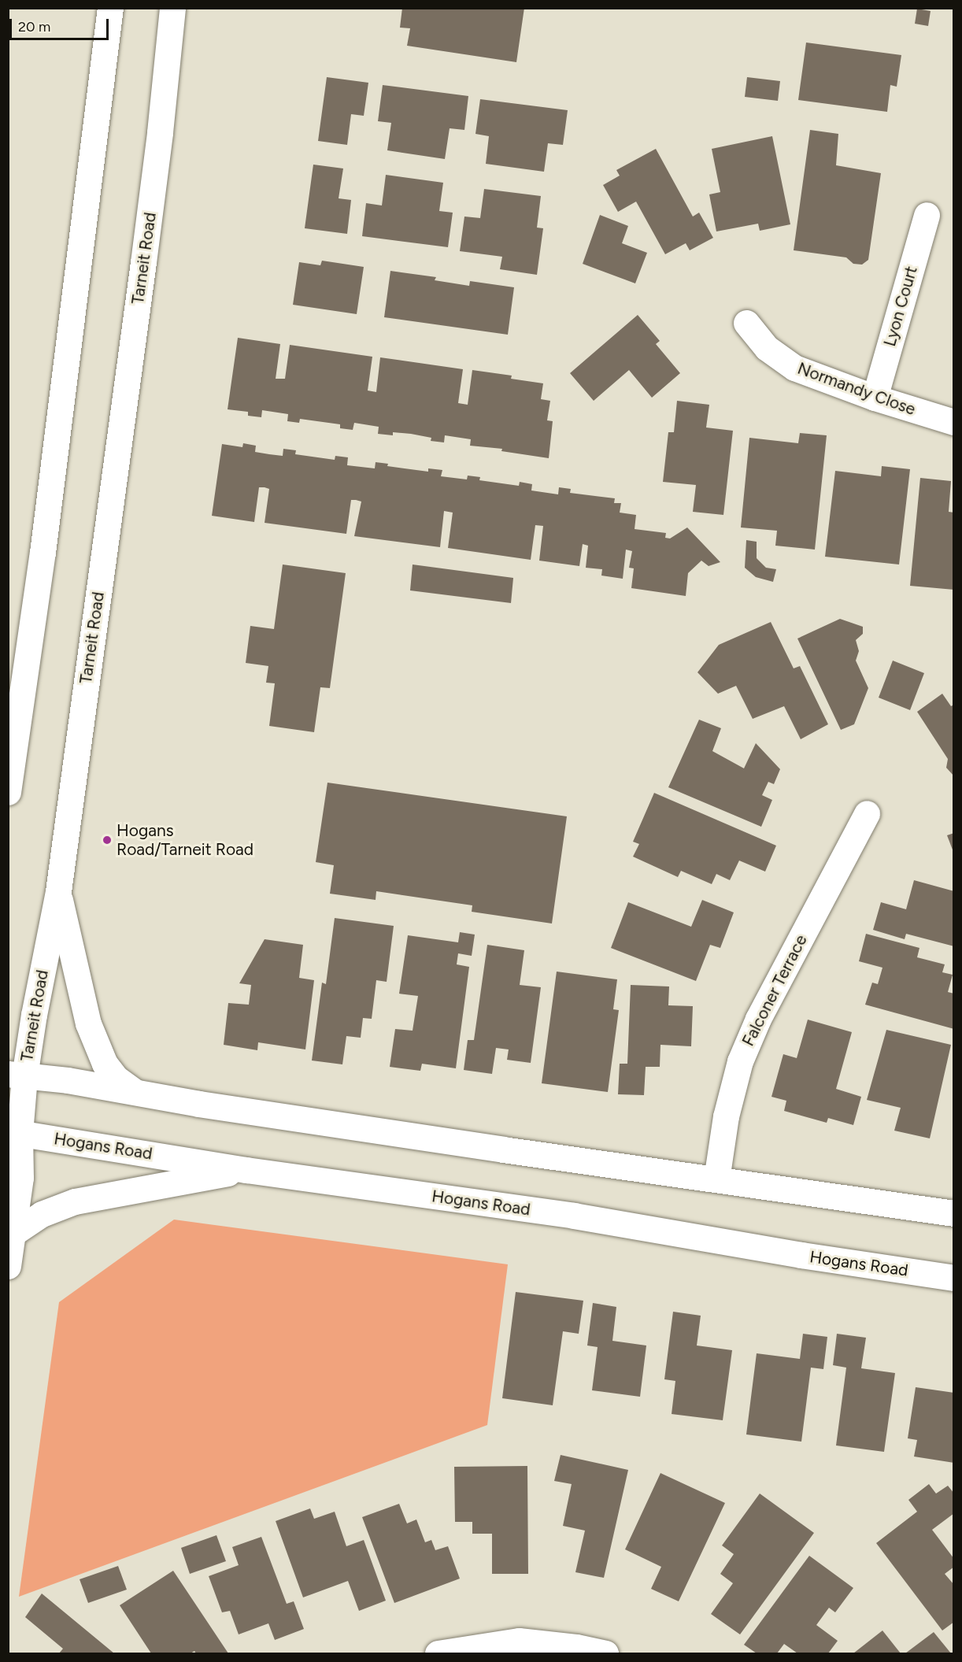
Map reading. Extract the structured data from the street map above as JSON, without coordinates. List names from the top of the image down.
{
  "streets": {
    "street": [
      "Tarneit Road",
      "Lyon Court",
      "Normandy Close",
      "Falconer Terrace",
      "Hogans Road"
    ]
  },
  "crossings": [
    ["Tarneit Road", "Hogans Road"],
    ["Lyon Court", "Normandy Close"]
  ],
  "places": ["Hogans Road/Tarneit Road"],
  "scale_bar": "20 m"
}
